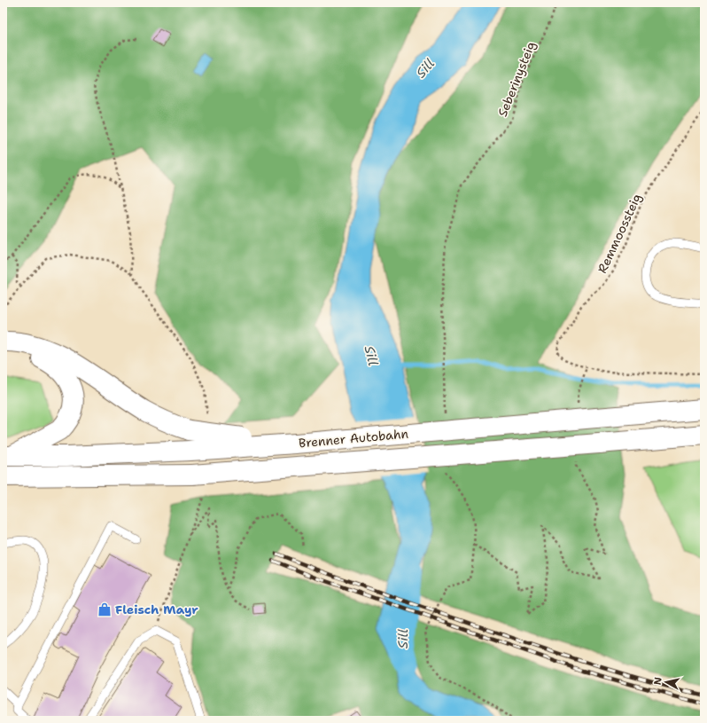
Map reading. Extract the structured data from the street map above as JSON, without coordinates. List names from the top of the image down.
{
  "streets": {
    "highway": ["Brenner Autobahn"],
    "path": ["Seberinysteig", "Remmoossteig"]
  },
  "water": ["Sill"],
  "places": {
    "shop": ["Fleisch Mayr"]
  },
  "north": "left"
}
